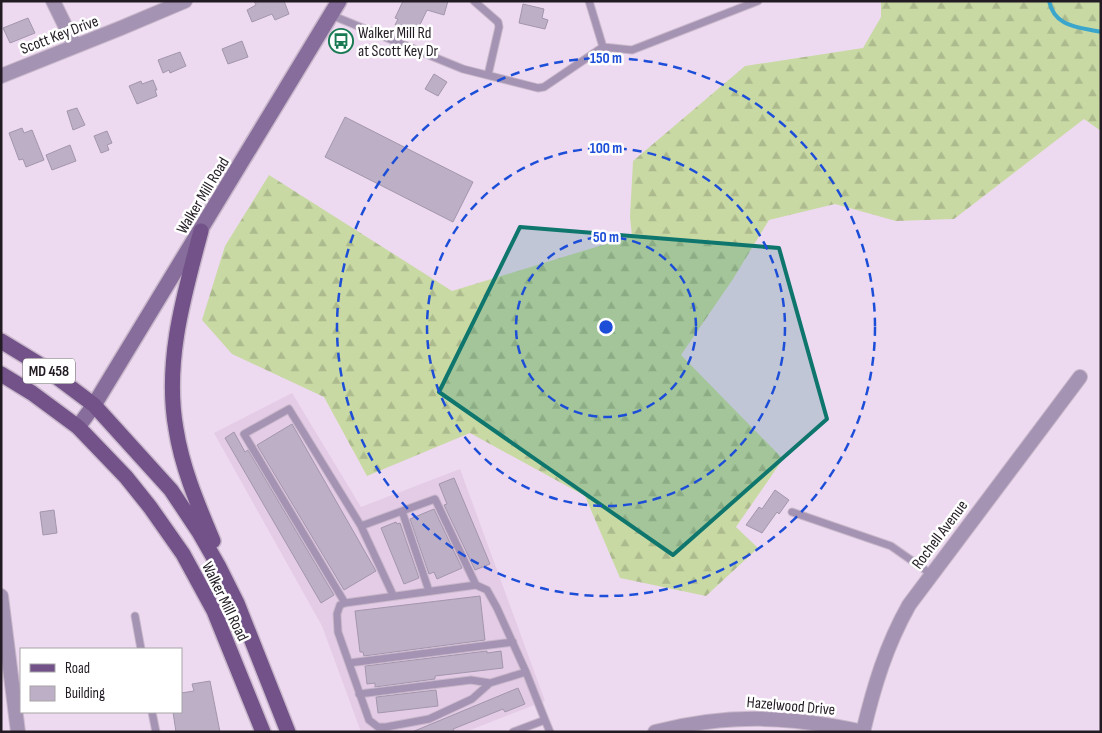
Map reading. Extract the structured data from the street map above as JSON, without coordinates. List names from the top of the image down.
{
  "streets": {
    "main road": ["Walker Mill Road", "MD 458"],
    "street": ["Scott Key Drive", "Rochell Avenue", "Hazelwood Drive"]
  },
  "crossings": [
    ["Walker Mill Road", "MD 458"],
    ["Rochell Avenue", "Hazelwood Drive"]
  ],
  "places": {
    "bus stop": ["Walker Mill Rd at Scott Key Dr"]
  },
  "legend": ["Road", "Building"],
  "rings": ["150 m", "100 m", "50 m"]
}
